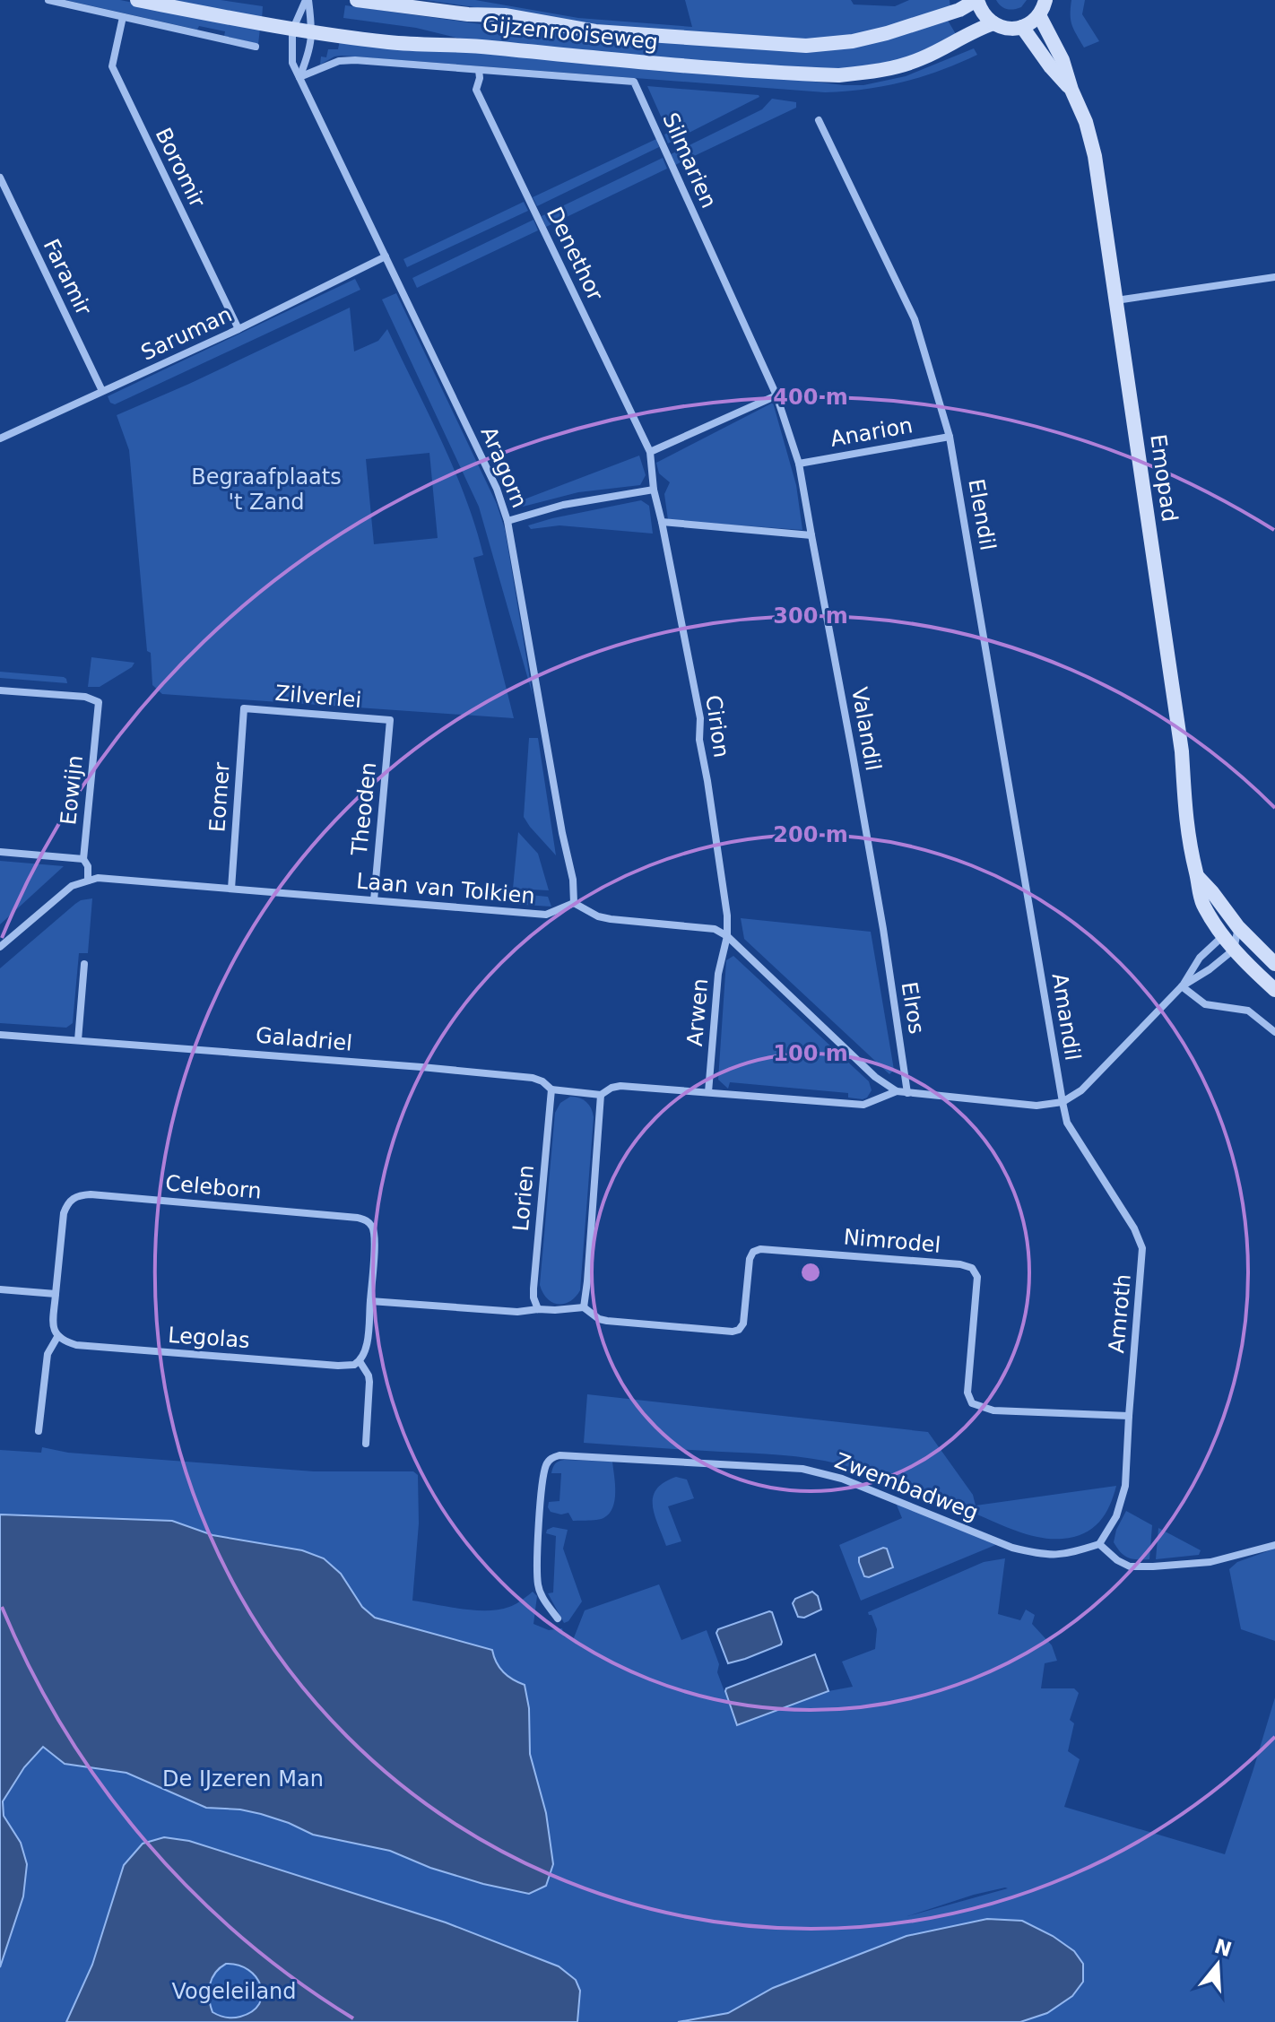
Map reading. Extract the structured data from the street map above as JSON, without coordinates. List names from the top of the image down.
{
  "streets": {
    "main road": ["Gijzenrooiseweg", "Emopad"],
    "street": [
      "Silmarien",
      "Boromir",
      "Denethor",
      "Faramir",
      "Saruman",
      "Anarion",
      "Aragorn",
      "Elendil",
      "Zilverlei",
      "Cirion",
      "Valandil",
      "Eowijn",
      "Eomer",
      "Theoden",
      "Laan van Tolkien",
      "Elros",
      "Arwen",
      "Amandil",
      "Galadriel",
      "Celeborn",
      "Lorien",
      "Nimrodel",
      "Amroth",
      "Legolas",
      "Zwembadweg"
    ]
  },
  "crossings": [
    ["Gijzenrooiseweg", "Aragorn"],
    ["Silmarien", "Denethor"],
    ["Silmarien", "Valandil"],
    ["Boromir", "Saruman"],
    ["Denethor", "Cirion"],
    ["Faramir", "Saruman"],
    ["Saruman", "Aragorn"],
    ["Anarion", "Elendil"],
    ["Anarion", "Valandil"],
    ["Aragorn", "Laan van Tolkien"],
    ["Elendil", "Amandil"],
    ["Zilverlei", "Eomer"],
    ["Zilverlei", "Theoden"],
    ["Cirion", "Arwen"],
    ["Valandil", "Elros"],
    ["Eowijn", "Laan van Tolkien"],
    ["Eomer", "Laan van Tolkien"],
    ["Theoden", "Laan van Tolkien"],
    ["Amandil", "Amroth"],
    ["Galadriel", "Lorien"],
    ["Nimrodel", "Amroth"],
    ["Amroth", "Zwembadweg"]
  ],
  "parks": ["Begraafplaats 't Zand", "De IJzeren Man", "Vogeleiland"],
  "north": "top",
  "rings": [
    "400 m",
    "300 m",
    "200 m",
    "100 m"
  ]
}
